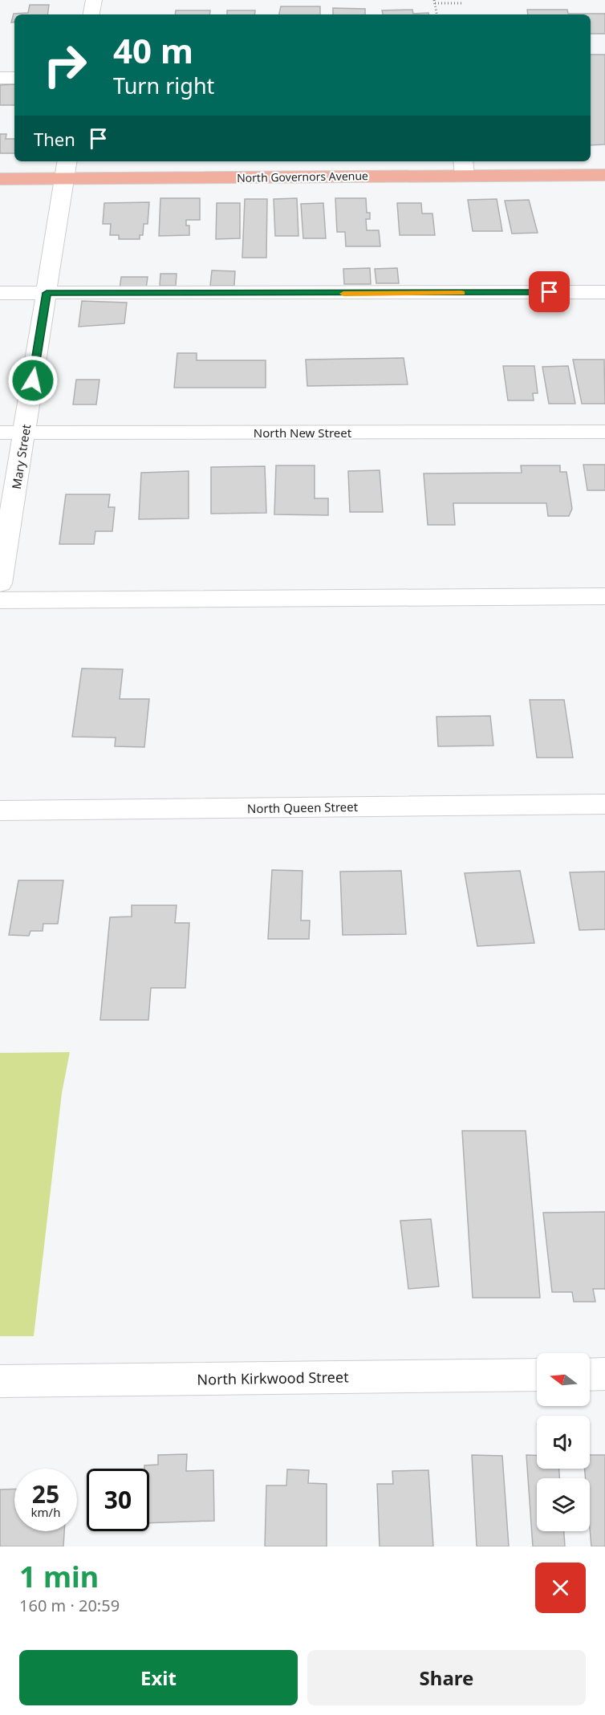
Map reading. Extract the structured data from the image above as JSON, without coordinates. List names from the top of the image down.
{
  "streets": {
    "main road": ["North Governors Avenue"],
    "street": [
      "North New Street",
      "Mary Street",
      "North Queen Street",
      "North Kirkwood Street"
    ]
  },
  "crossings": [
    ["North Governors Avenue", "Mary Street"],
    ["North New Street", "Mary Street"]
  ],
  "north": "left",
  "page": {
    "turn": ["40 m", "Turn right"],
    "then": "Then",
    "speed": "25 km/h",
    "limit": "30",
    "heading": ["1 min", "160 m · 20:59"],
    "buttons": ["Exit", "Share"]
  }
}
